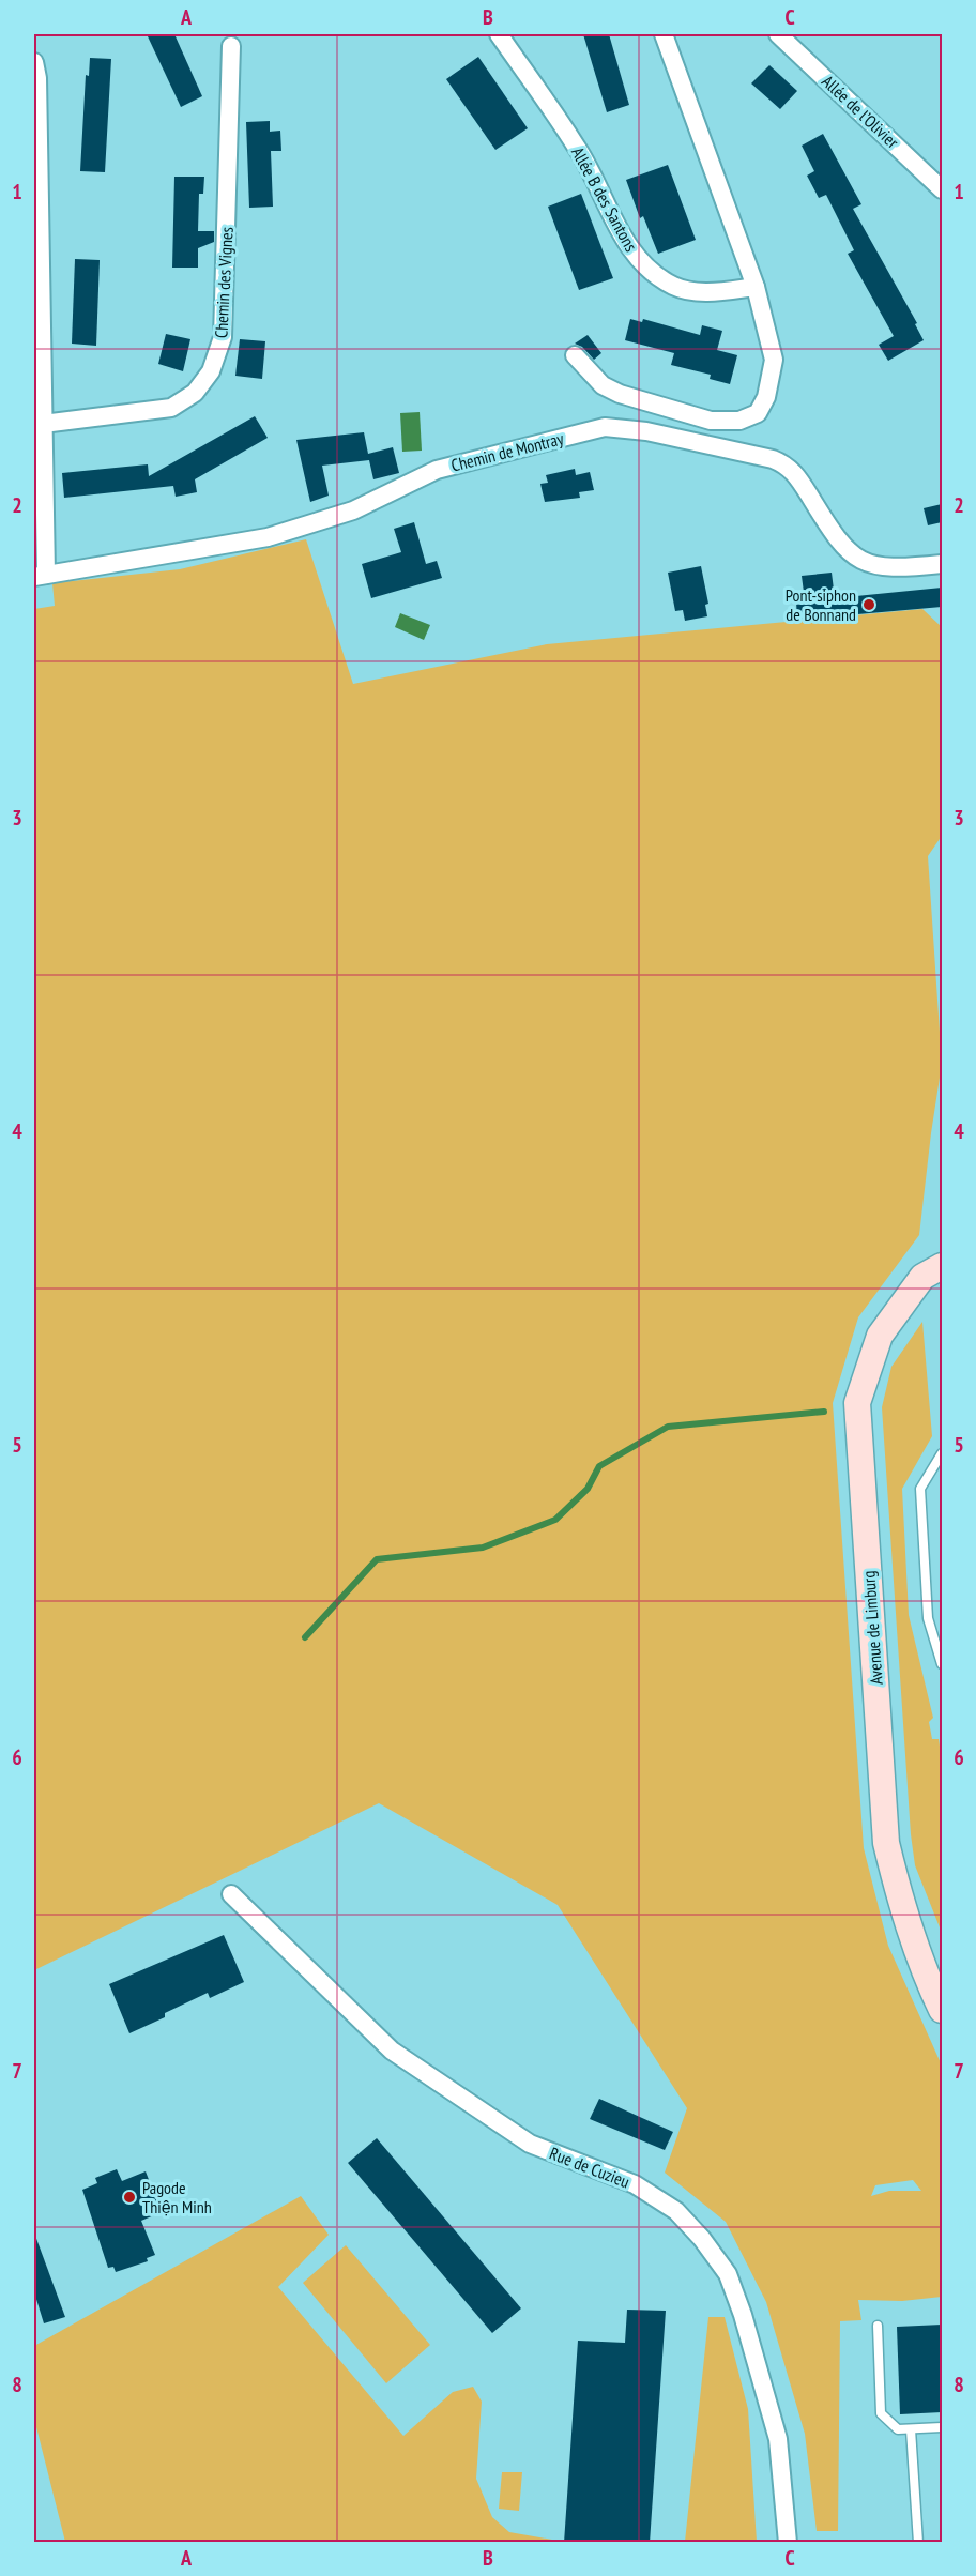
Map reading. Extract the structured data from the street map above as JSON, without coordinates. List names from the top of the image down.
{
  "streets": {
    "street": [
      "Allée de l’Olivier",
      "Allée B des Santons",
      "Chemin des Vignes",
      "Chemin de Montray",
      "Avenue de Limburg",
      "Rue de Cuzieu"
    ]
  },
  "places": ["Pont-siphon de Bonnand", "Pagode Thiện Minh"],
  "grid": {
    "columns": ["A", "B", "C"],
    "rows": [
      "1",
      "2",
      "3",
      "4",
      "5",
      "6",
      "7",
      "8"
    ]
  }
}
